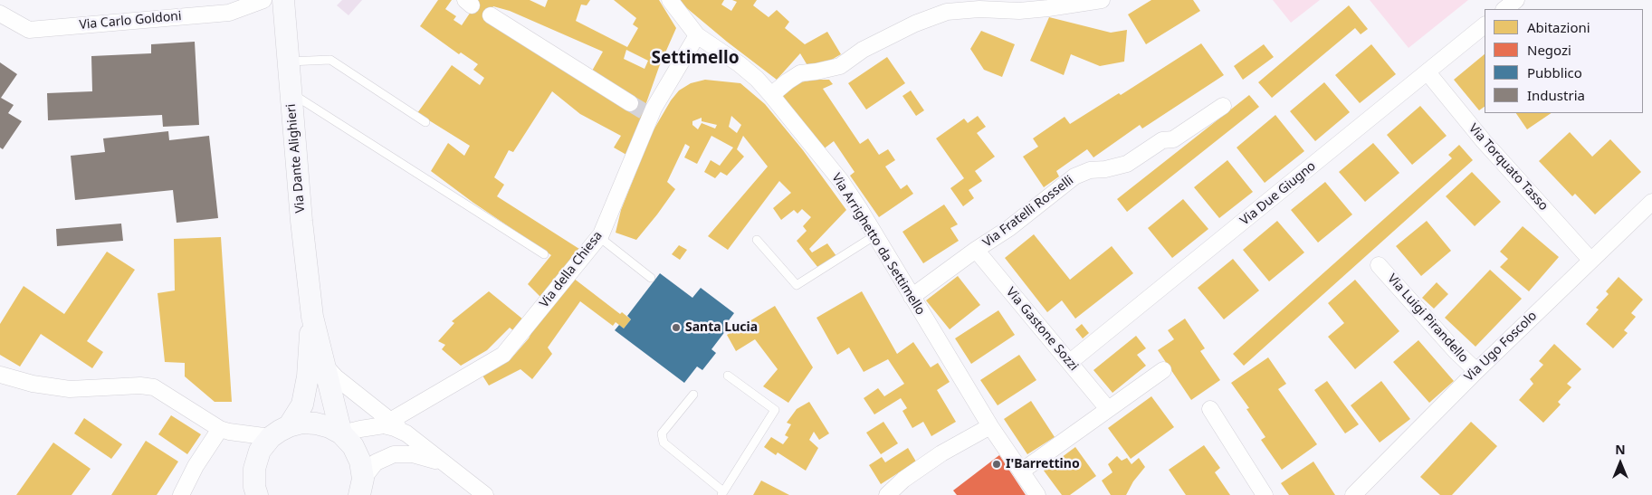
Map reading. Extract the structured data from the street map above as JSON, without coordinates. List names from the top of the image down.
{
  "streets": {
    "main road": ["Via Dante Alighieri"],
    "street": [
      "Via Carlo Goldoni",
      "Via Torquato Tasso",
      "Via Due Giugno",
      "Via Fratelli Rosselli",
      "Via Arrighetto da Settimello",
      "Via della Chiesa",
      "Via Luigi Pirandello",
      "Via Gastone Sozzi",
      "Via Ugo Foscolo"
    ]
  },
  "crossings": [
    ["Via Torquato Tasso", "Via Due Giugno"],
    ["Via Torquato Tasso", "Via Ugo Foscolo"],
    ["Via Due Giugno", "Via Gastone Sozzi"],
    ["Via Fratelli Rosselli", "Via Arrighetto da Settimello"],
    ["Via Fratelli Rosselli", "Via Gastone Sozzi"],
    ["Via Arrighetto da Settimello", "Via della Chiesa"],
    ["Via Luigi Pirandello", "Via Ugo Foscolo"]
  ],
  "districts": ["Settimello"],
  "places": ["Santa Lucia", "I'Barrettino"],
  "legend": [
    "Abitazioni",
    "Negozi",
    "Pubblico",
    "Industria"
  ],
  "north": "top"
}
